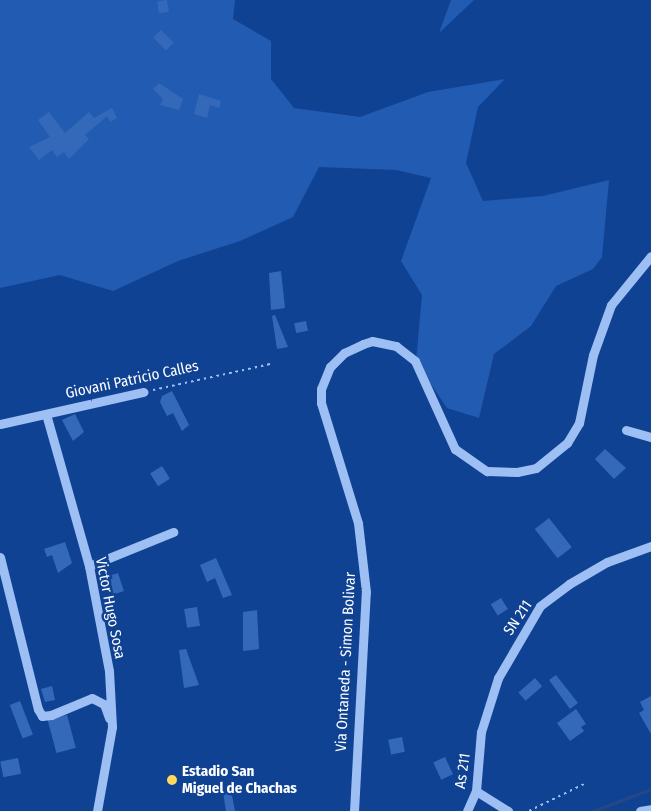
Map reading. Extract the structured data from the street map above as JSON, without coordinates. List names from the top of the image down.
{
  "streets": {
    "street": [
      "Giovani Patricio Calles",
      "Victor Hugo Sosa",
      "SN 211",
      "Via Ontaneda - Simon Bolivar",
      "As 211"
    ]
  },
  "crossings": [
    ["Giovani Patricio Calles", "Victor Hugo Sosa"],
    ["SN 211", "As 211"]
  ],
  "places": ["Estadio San Miguel de Chachas"]
}
